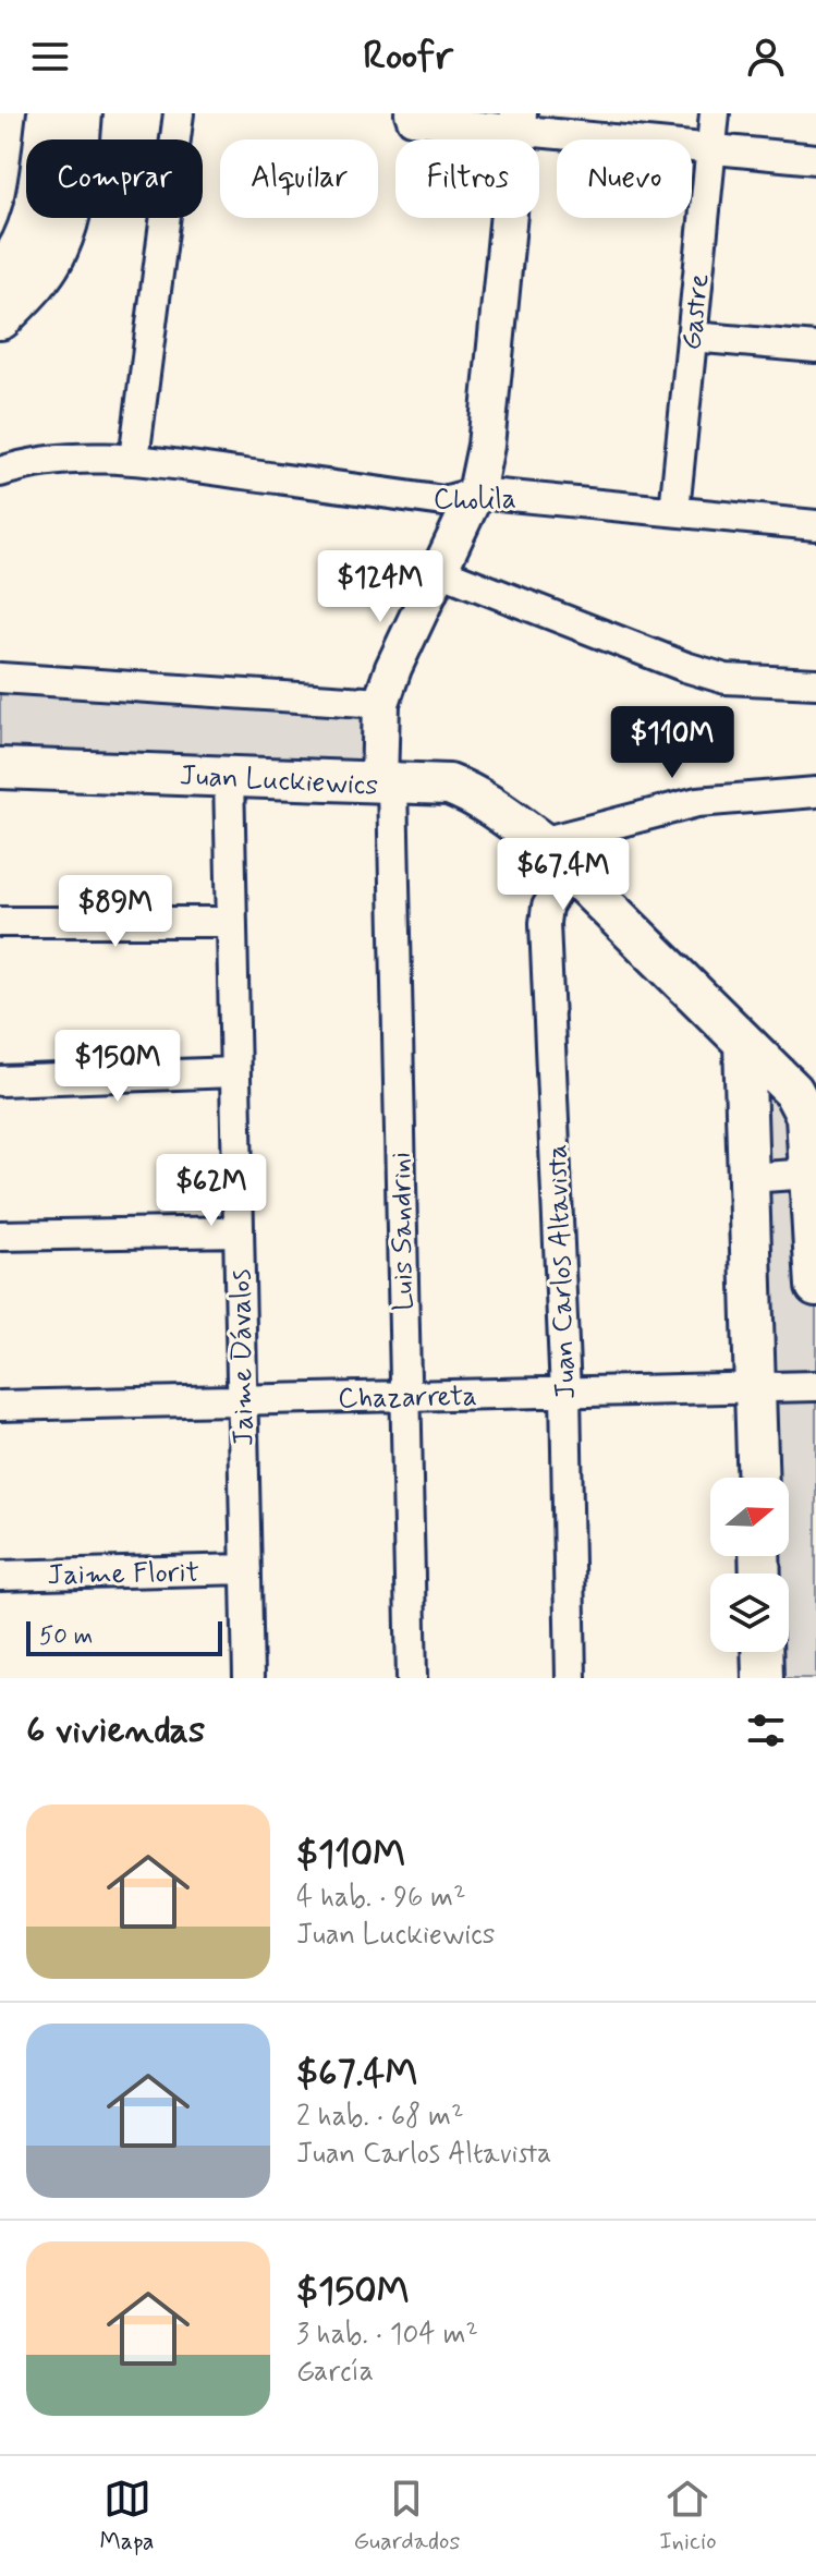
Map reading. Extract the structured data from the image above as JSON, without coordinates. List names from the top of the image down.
{
  "streets": {
    "main road": ["Juan Luckiewics"],
    "street": [
      "Gastre",
      "Cholila",
      "Luis Sandrini",
      "Juan Carlos Altavista",
      "Jaime Dávalos",
      "Chazarreta",
      "Jaime Florit"
    ]
  },
  "crossings": [
    ["Gastre", "Cholila"],
    ["Juan Luckiewics", "Luis Sandrini"],
    ["Juan Luckiewics", "Juan Carlos Altavista"],
    ["Juan Luckiewics", "Jaime Dávalos"],
    ["Luis Sandrini", "Chazarreta"],
    ["Juan Carlos Altavista", "Chazarreta"],
    ["Jaime Dávalos", "Chazarreta"],
    ["Jaime Dávalos", "Jaime Florit"]
  ],
  "scale_bar": "50 m",
  "north": "right",
  "page": {
    "header": "Roofr",
    "chip": [
      "Comprar",
      "Alquilar",
      "Filtros",
      "Nuevo"
    ],
    "price": [
      "$124M",
      "$110M",
      "$67.4M",
      "$89M",
      "$150M",
      "$62M"
    ],
    "scale": "50 m",
    "heading": "6 viviendas",
    "list": [
      {
        "name": "$110M",
        "note": "4 hab. · 96 m² · Juan Luckiewics"
      },
      {
        "name": "$67.4M",
        "note": "2 hab. · 68 m² · Juan Carlos Altavista"
      },
      {
        "name": "$150M",
        "note": "3 hab. · 104 m² · García"
      }
    ],
    "tabs": ["Mapa", "Guardados", "Inicio"]
  }
}
